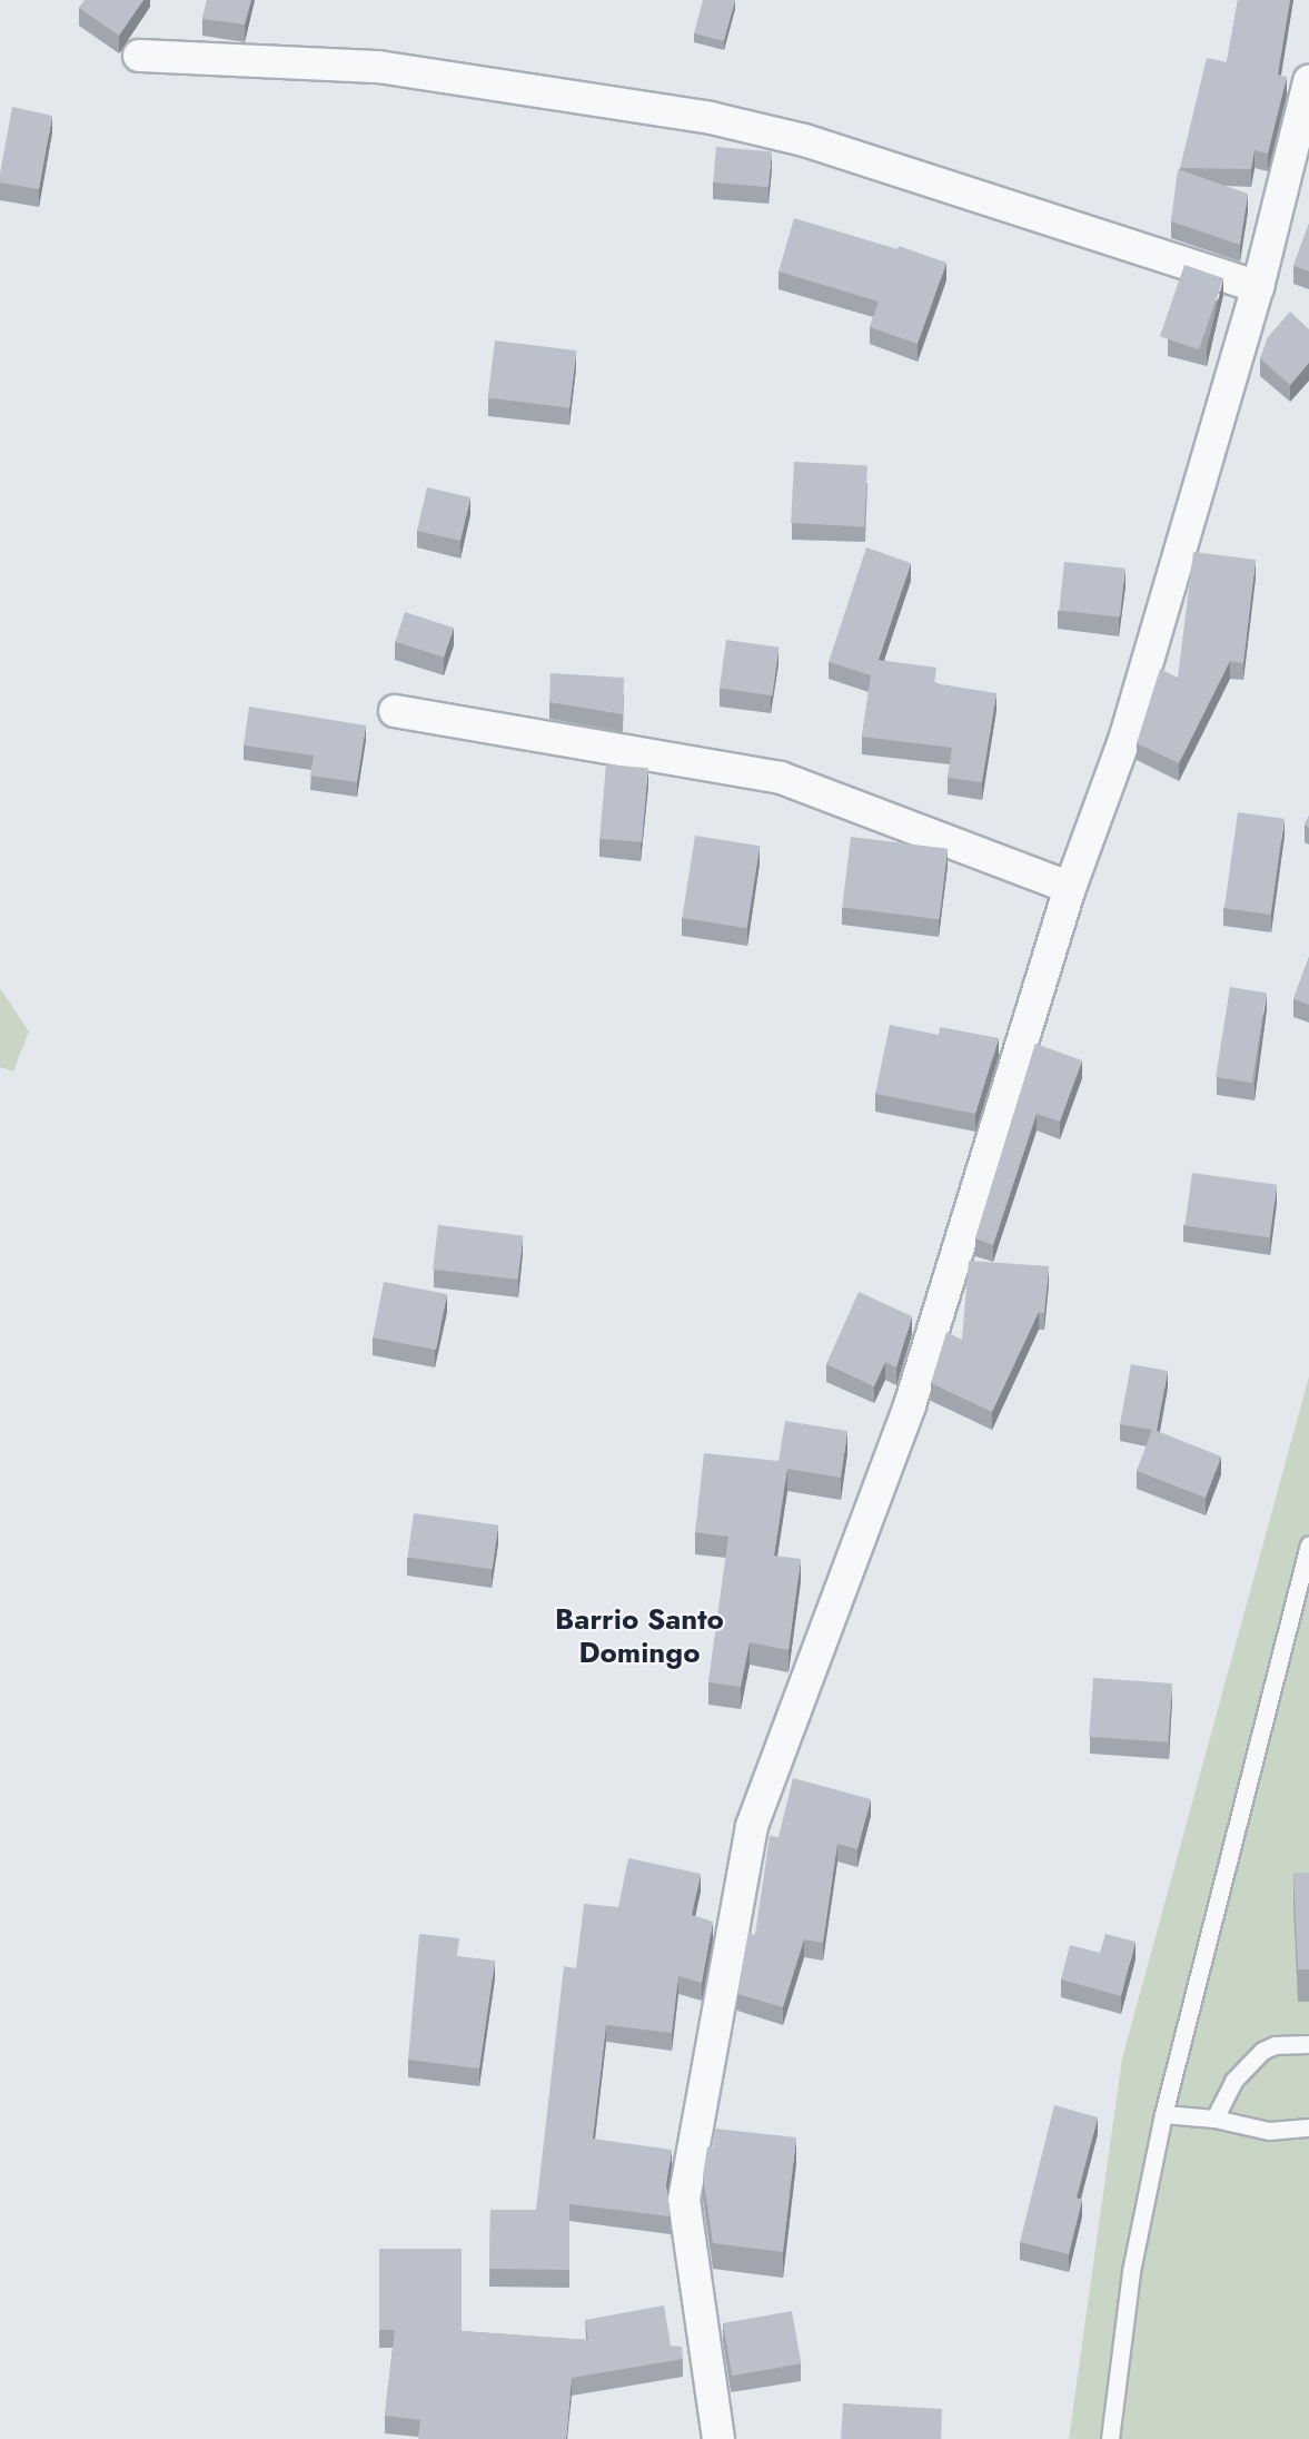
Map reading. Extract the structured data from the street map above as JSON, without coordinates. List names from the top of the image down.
{
  "districts": ["Barrio Santo Domingo"]
}
